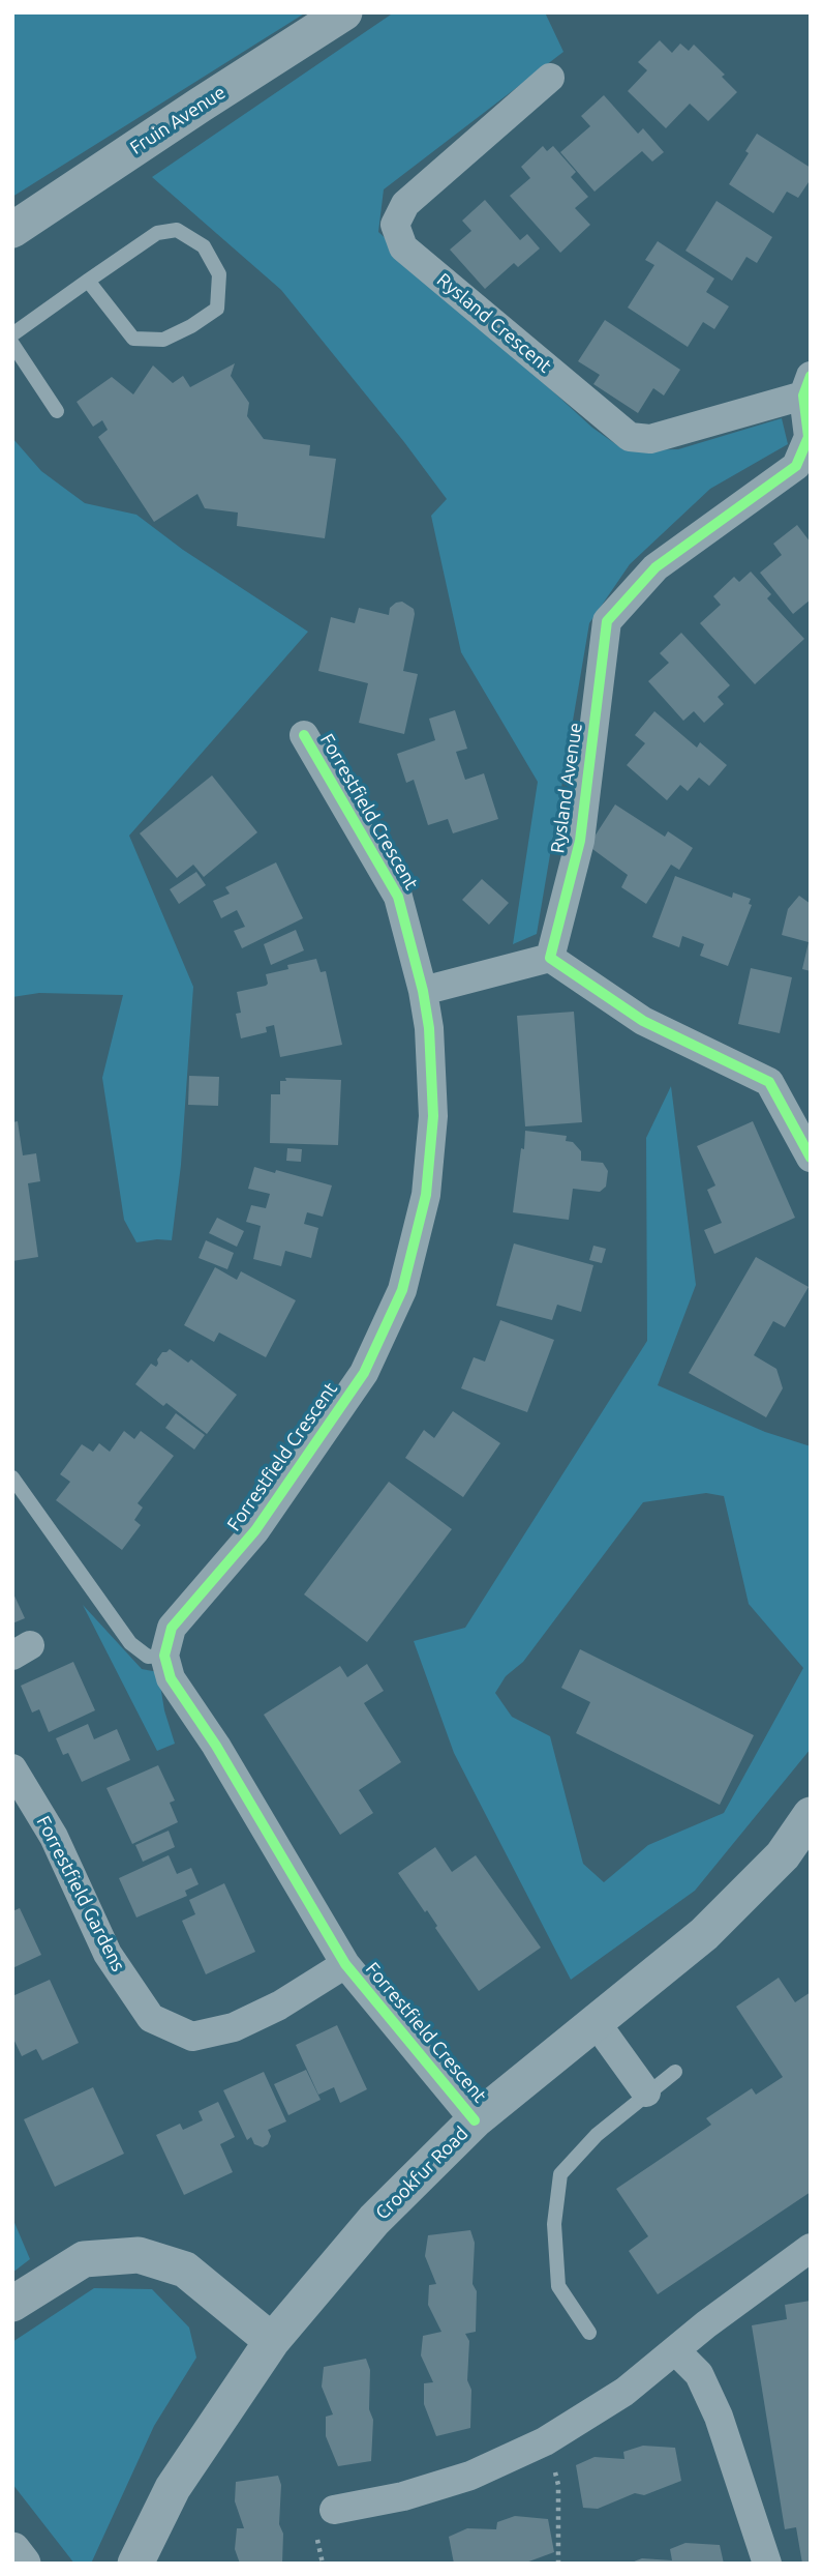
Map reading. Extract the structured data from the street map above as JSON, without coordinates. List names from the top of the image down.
{
  "streets": {
    "street": [
      "Fruin Avenue",
      "Rysland Crescent",
      "Rysland Avenue",
      "Forrestfield Crescent",
      "Forrestfield Gardens",
      "Crookfur Road"
    ]
  },
  "crossings": [
    ["Rysland Crescent", "Rysland Avenue"],
    ["Forrestfield Crescent", "Forrestfield Gardens"],
    ["Forrestfield Crescent", "Crookfur Road"]
  ]
}
